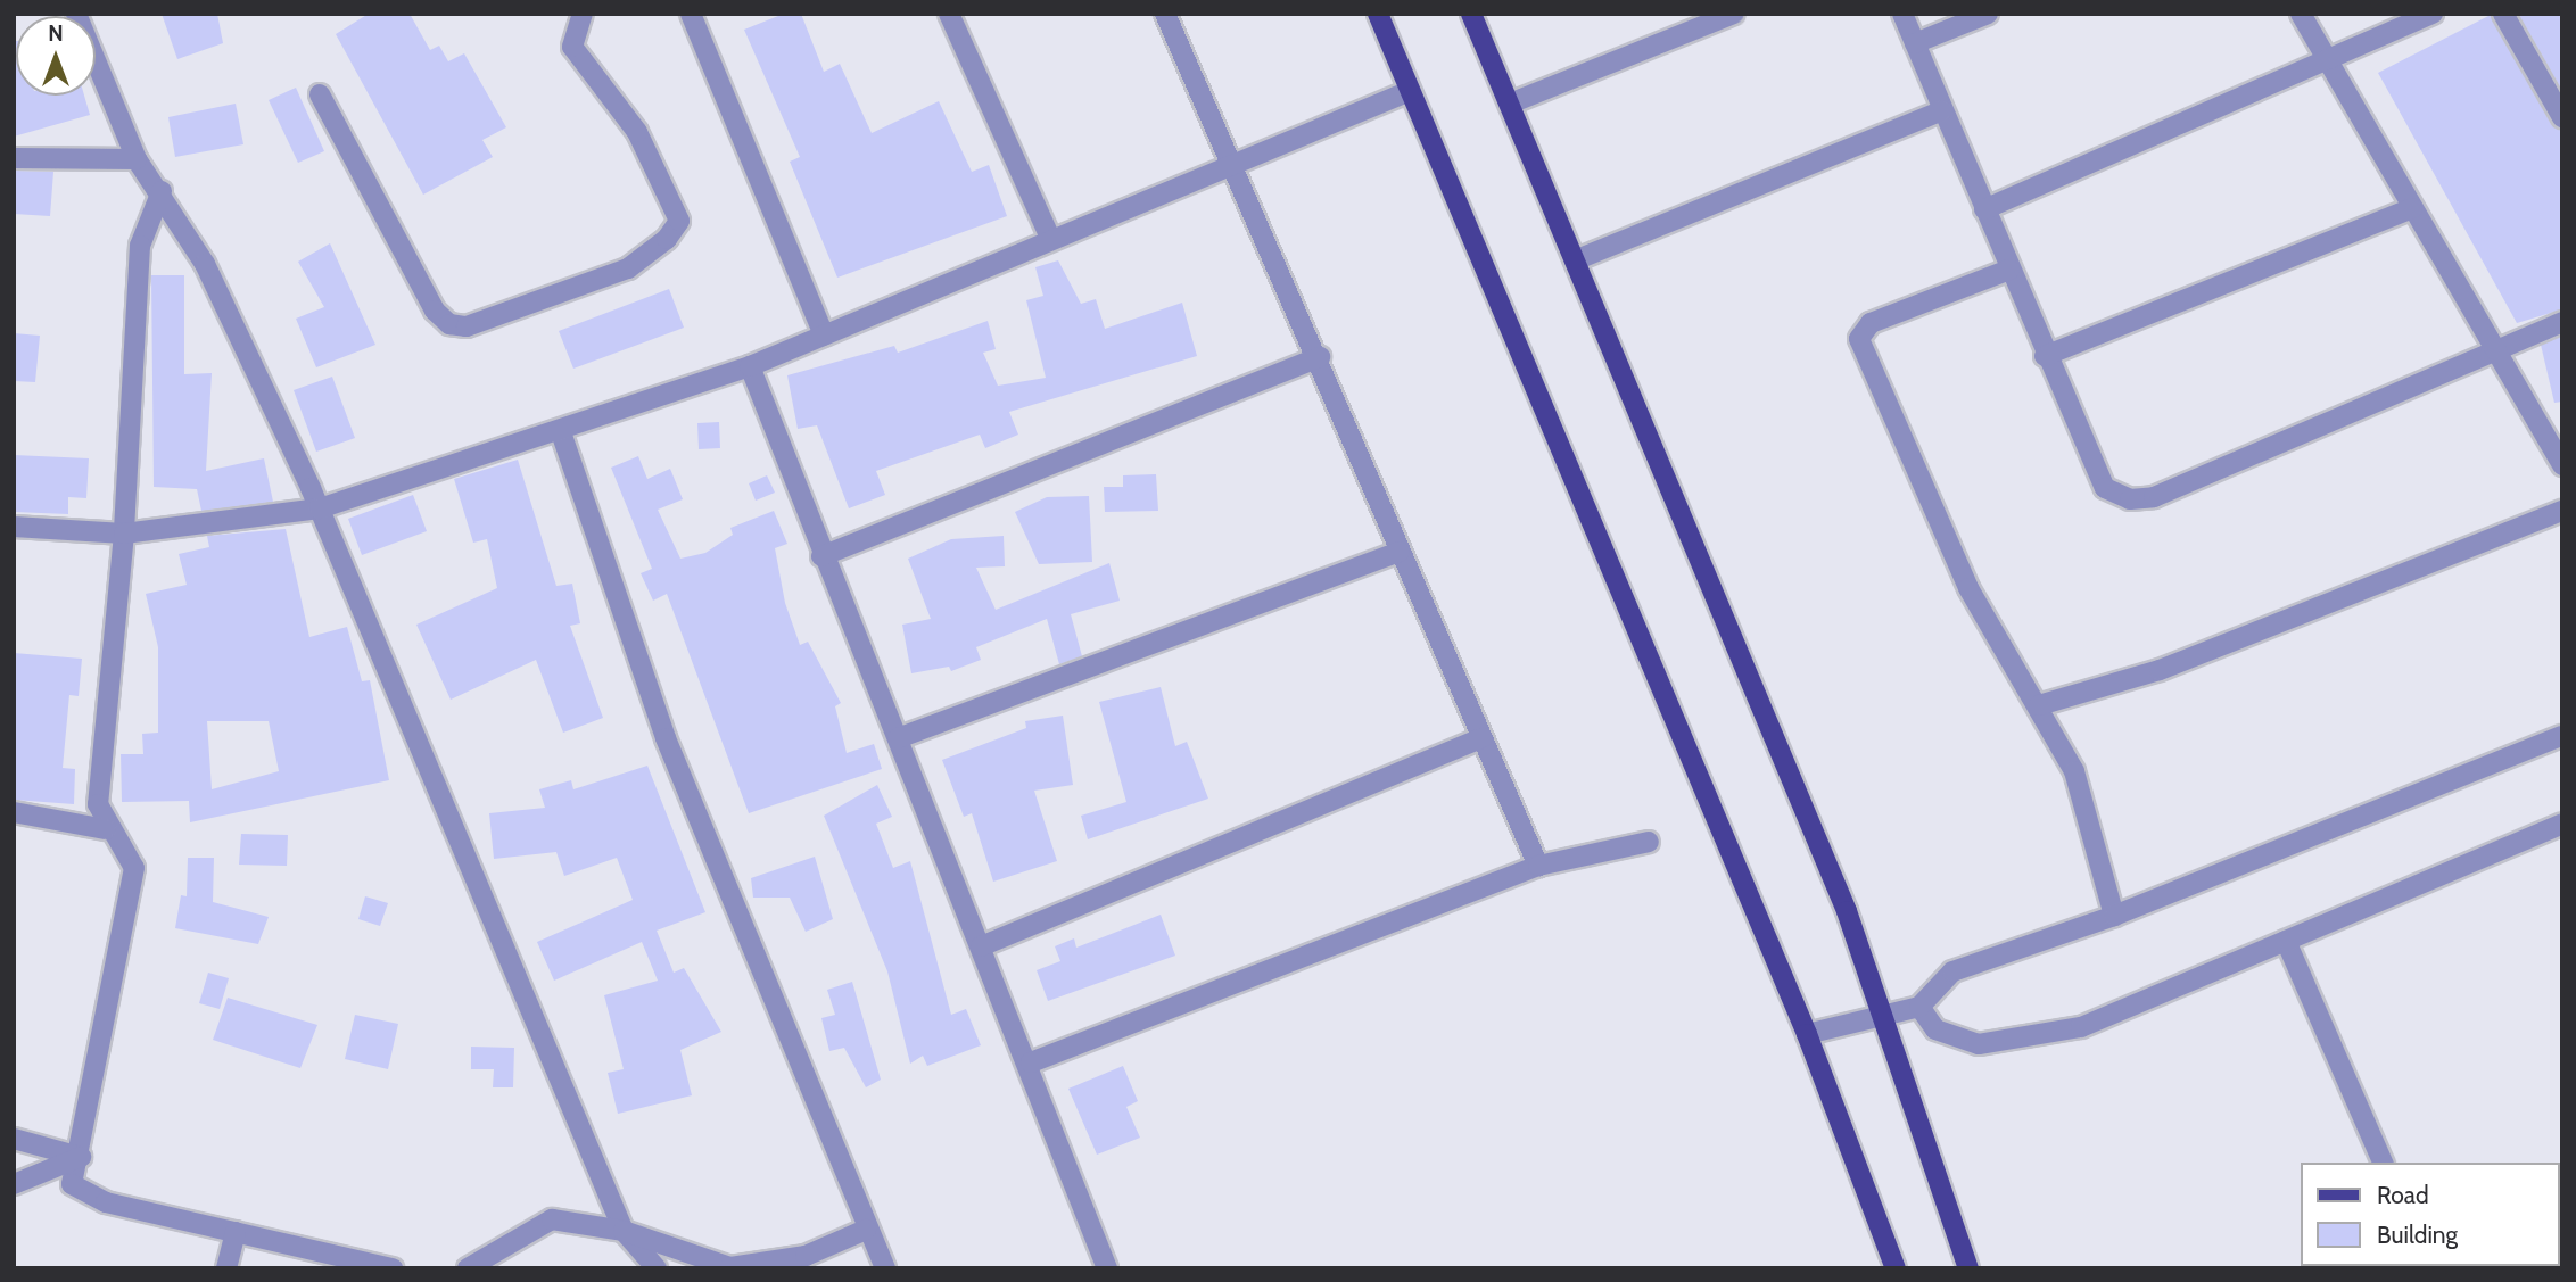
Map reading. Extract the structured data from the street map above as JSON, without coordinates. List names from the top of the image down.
{
  "legend": ["Road", "Building"],
  "north": "top"
}
